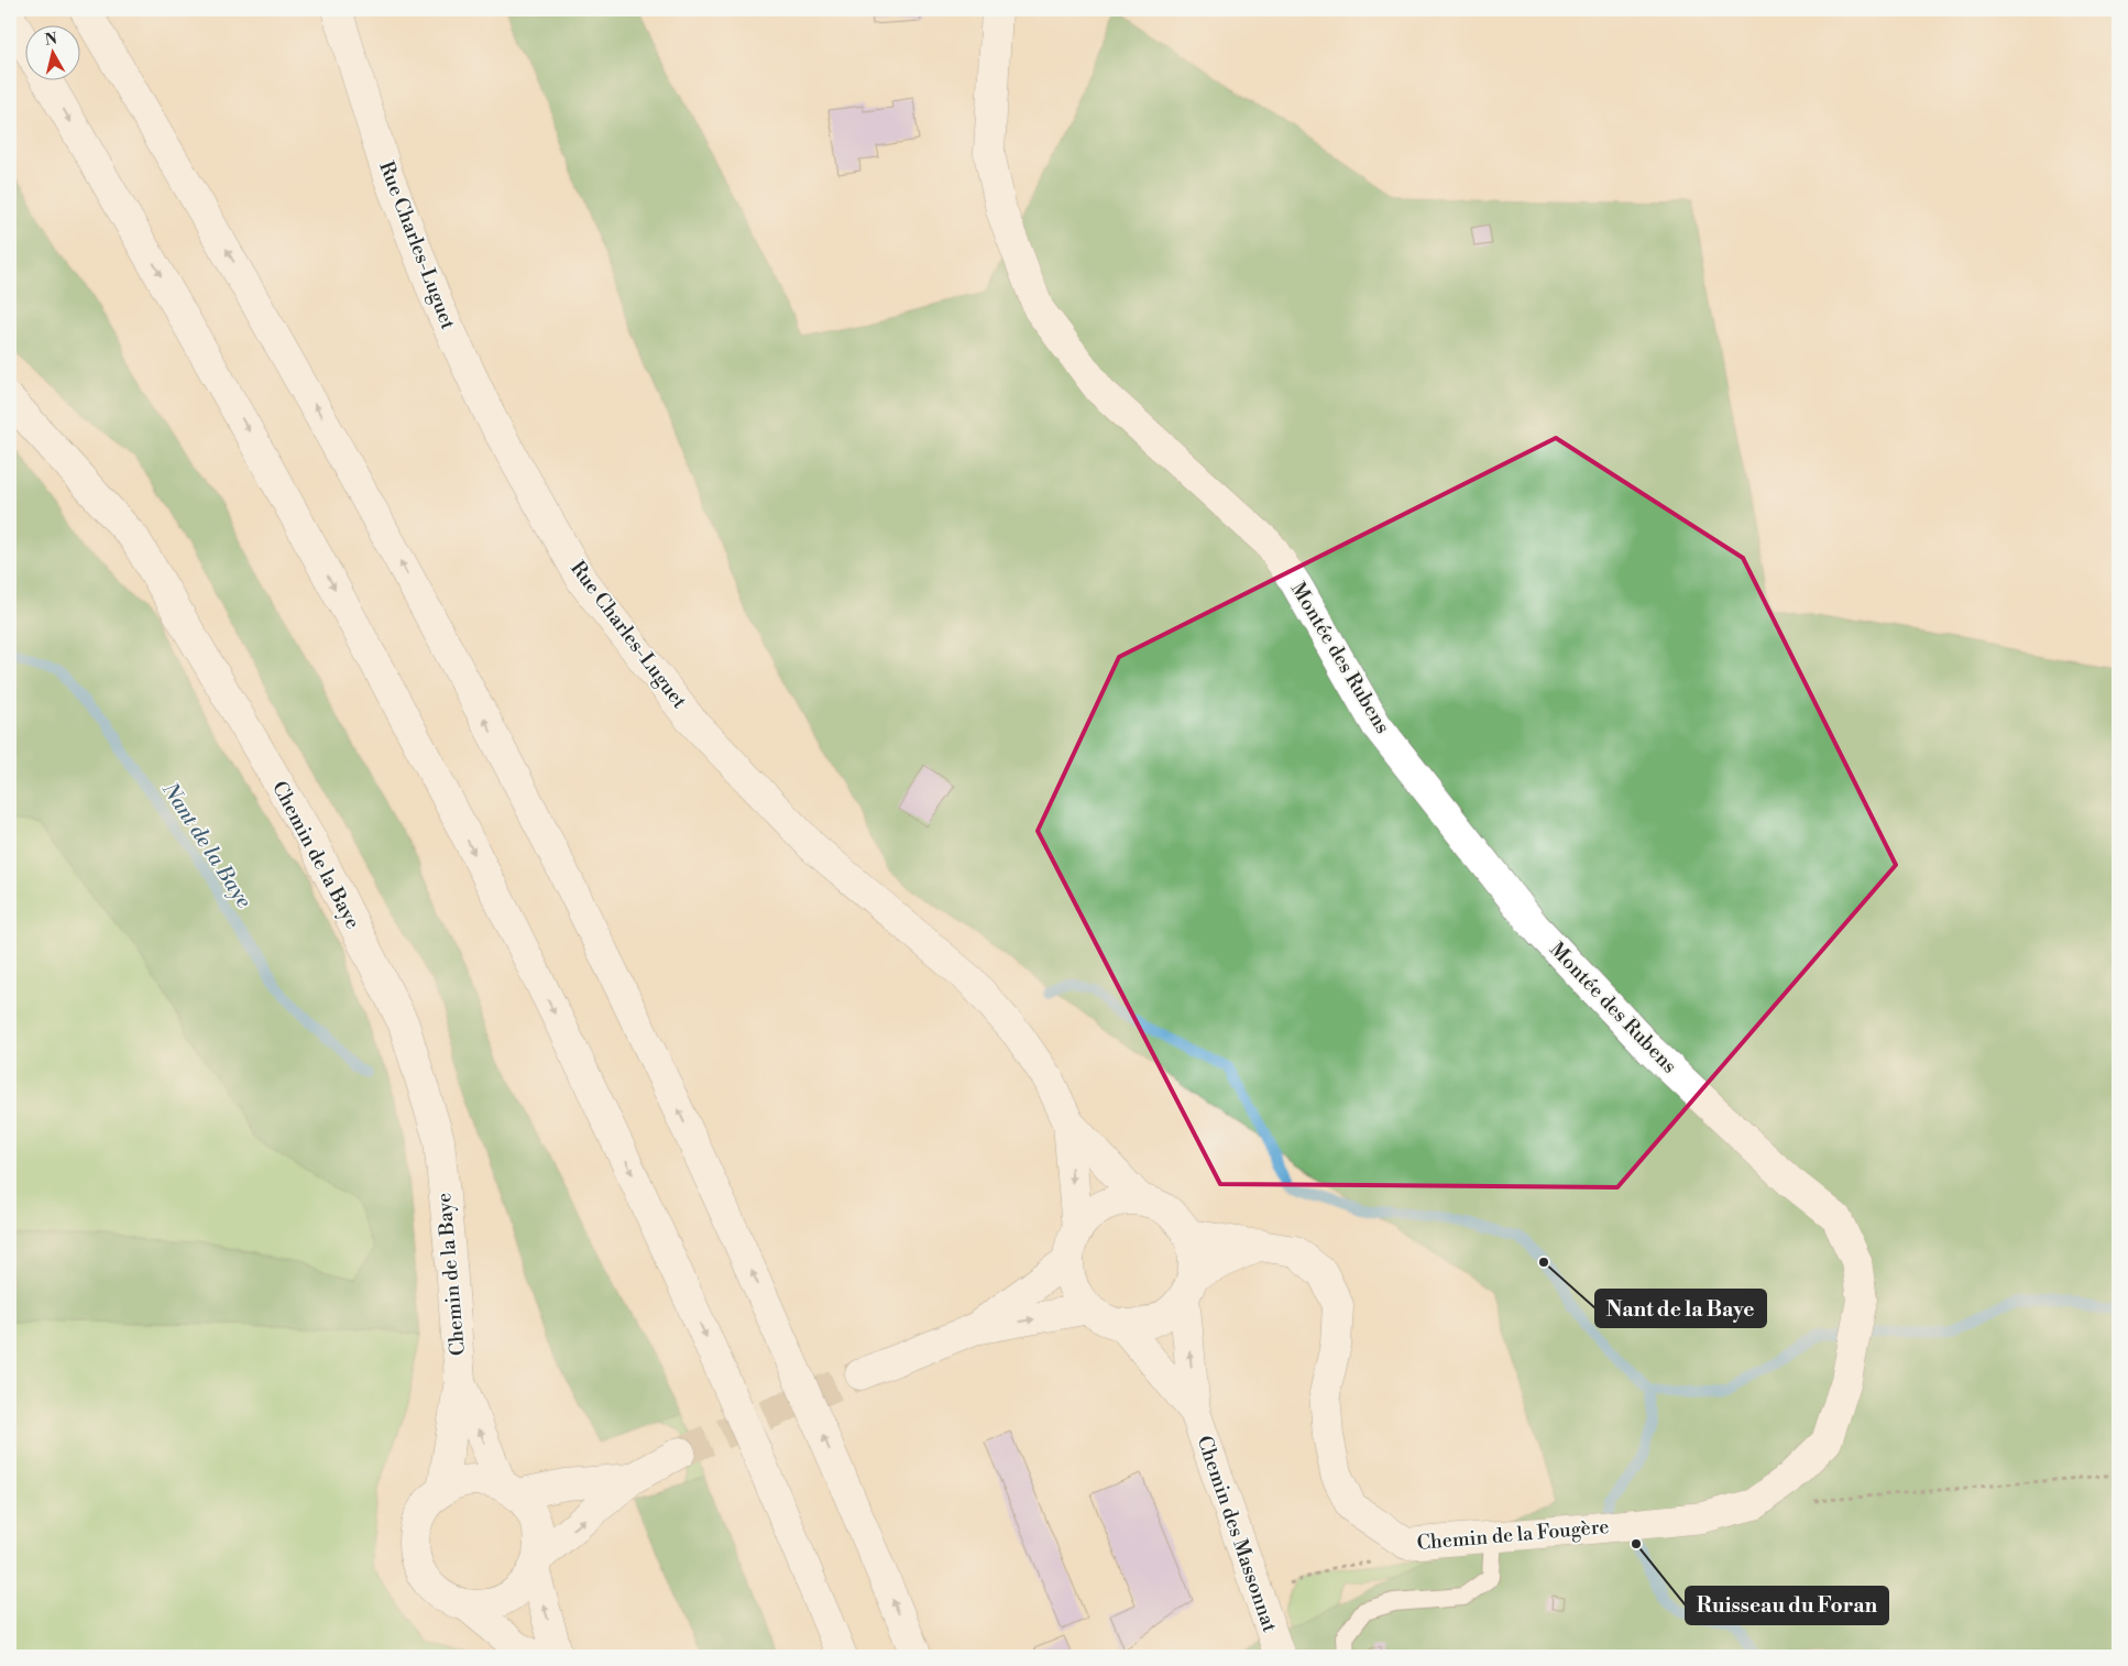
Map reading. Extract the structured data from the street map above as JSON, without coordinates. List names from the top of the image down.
{
  "streets": {
    "main road": [
      "Rue Charles-Luguet",
      "Montée des Rubens",
      "Chemin de la Baye",
      "Chemin des Massonnat",
      "Chemin de la Fougère"
    ]
  },
  "crossings": [
    ["Rue Charles-Luguet", "Chemin des Massonnat"],
    ["Rue Charles-Luguet", "Chemin de la Fougère"],
    ["Montée des Rubens", "Chemin de la Fougère"],
    ["Chemin des Massonnat", "Chemin de la Fougère"]
  ],
  "water": ["Nant de la Baye"],
  "places": ["Nant de la Baye", "Ruisseau du Foran"],
  "north": "top"
}
